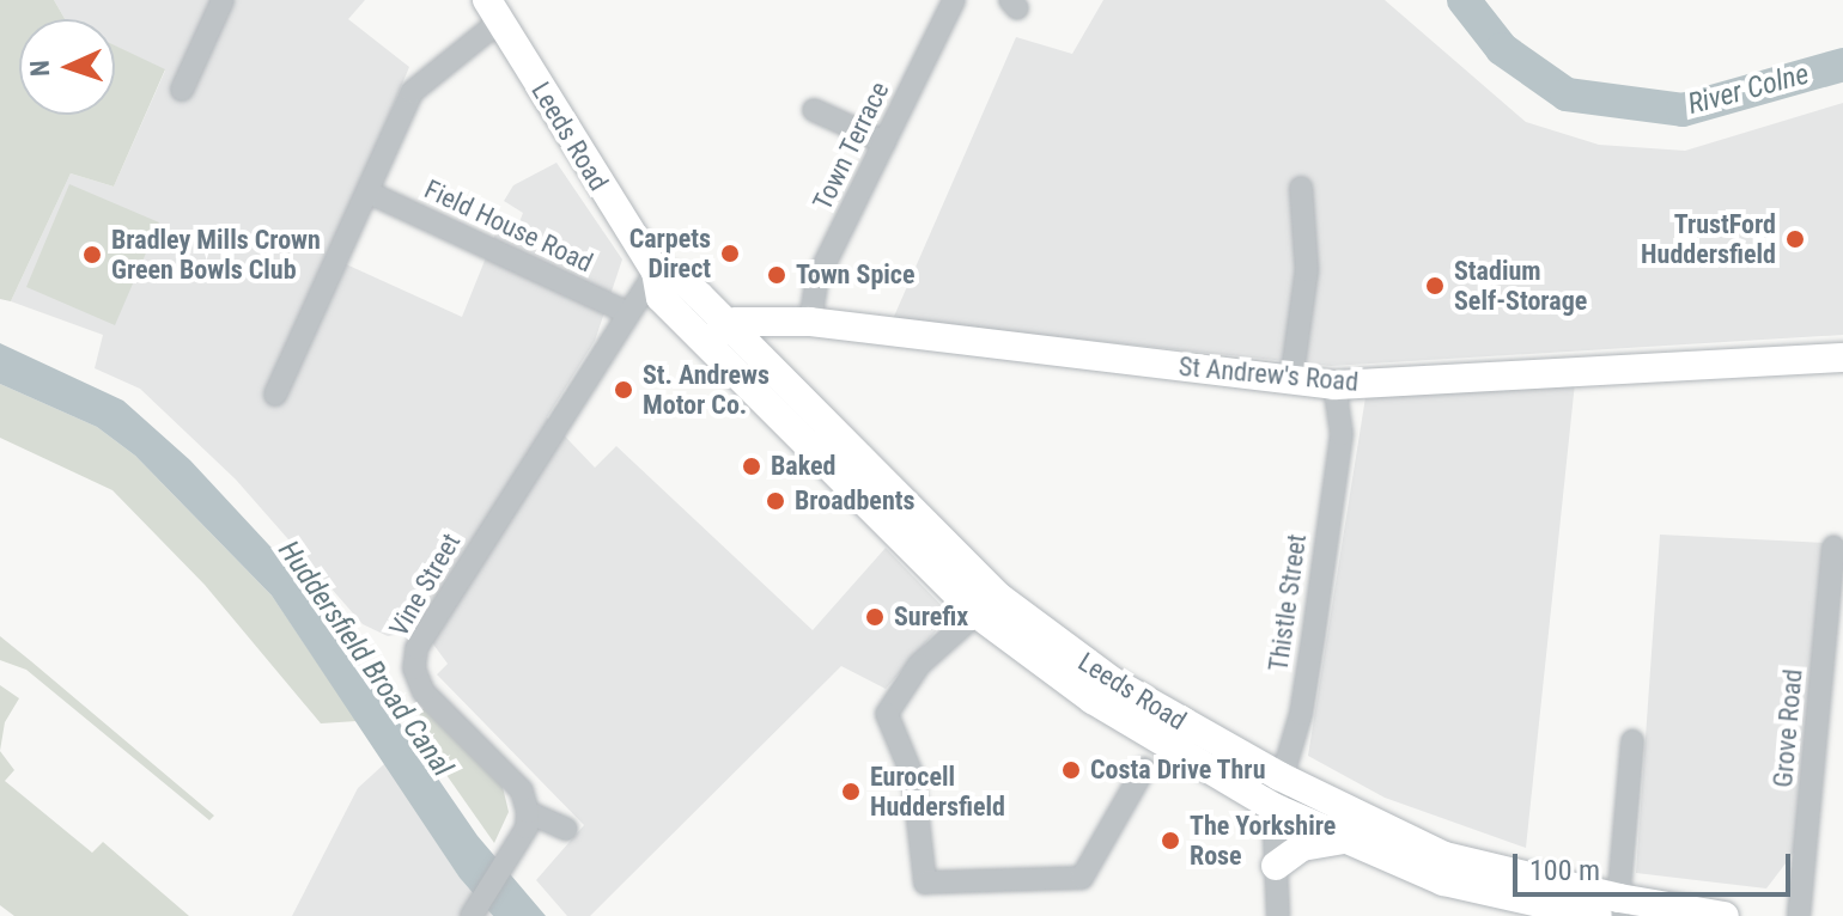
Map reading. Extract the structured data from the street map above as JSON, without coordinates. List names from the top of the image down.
{
  "streets": {
    "main road": ["Leeds Road", "St Andrew's Road"],
    "street": [
      "Town Terrace",
      "Field House Road",
      "Vine Street",
      "Thistle Street",
      "Grove Road"
    ]
  },
  "crossings": [
    ["Leeds Road", "St Andrew's Road"],
    ["Leeds Road", "Vine Street"],
    ["Leeds Road", "Thistle Street"],
    ["Town Terrace", "St Andrew's Road"],
    ["Field House Road", "Vine Street"],
    ["St Andrew's Road", "Thistle Street"]
  ],
  "water": ["River Colne", "Huddersfield Broad Canal"],
  "places": [
    "TrustFord Huddersfield",
    "Carpets Direct",
    "Bradley Mills Crown Green Bowls Club",
    "Town Spice",
    "Stadium Self-Storage",
    "St. Andrews Motor Co.",
    "Baked",
    "Broadbents",
    "Surefix",
    "Costa Drive Thru",
    "Eurocell Huddersfield",
    "The Yorkshire Rose"
  ],
  "scale_bar": "100 m",
  "north": "left"
}
